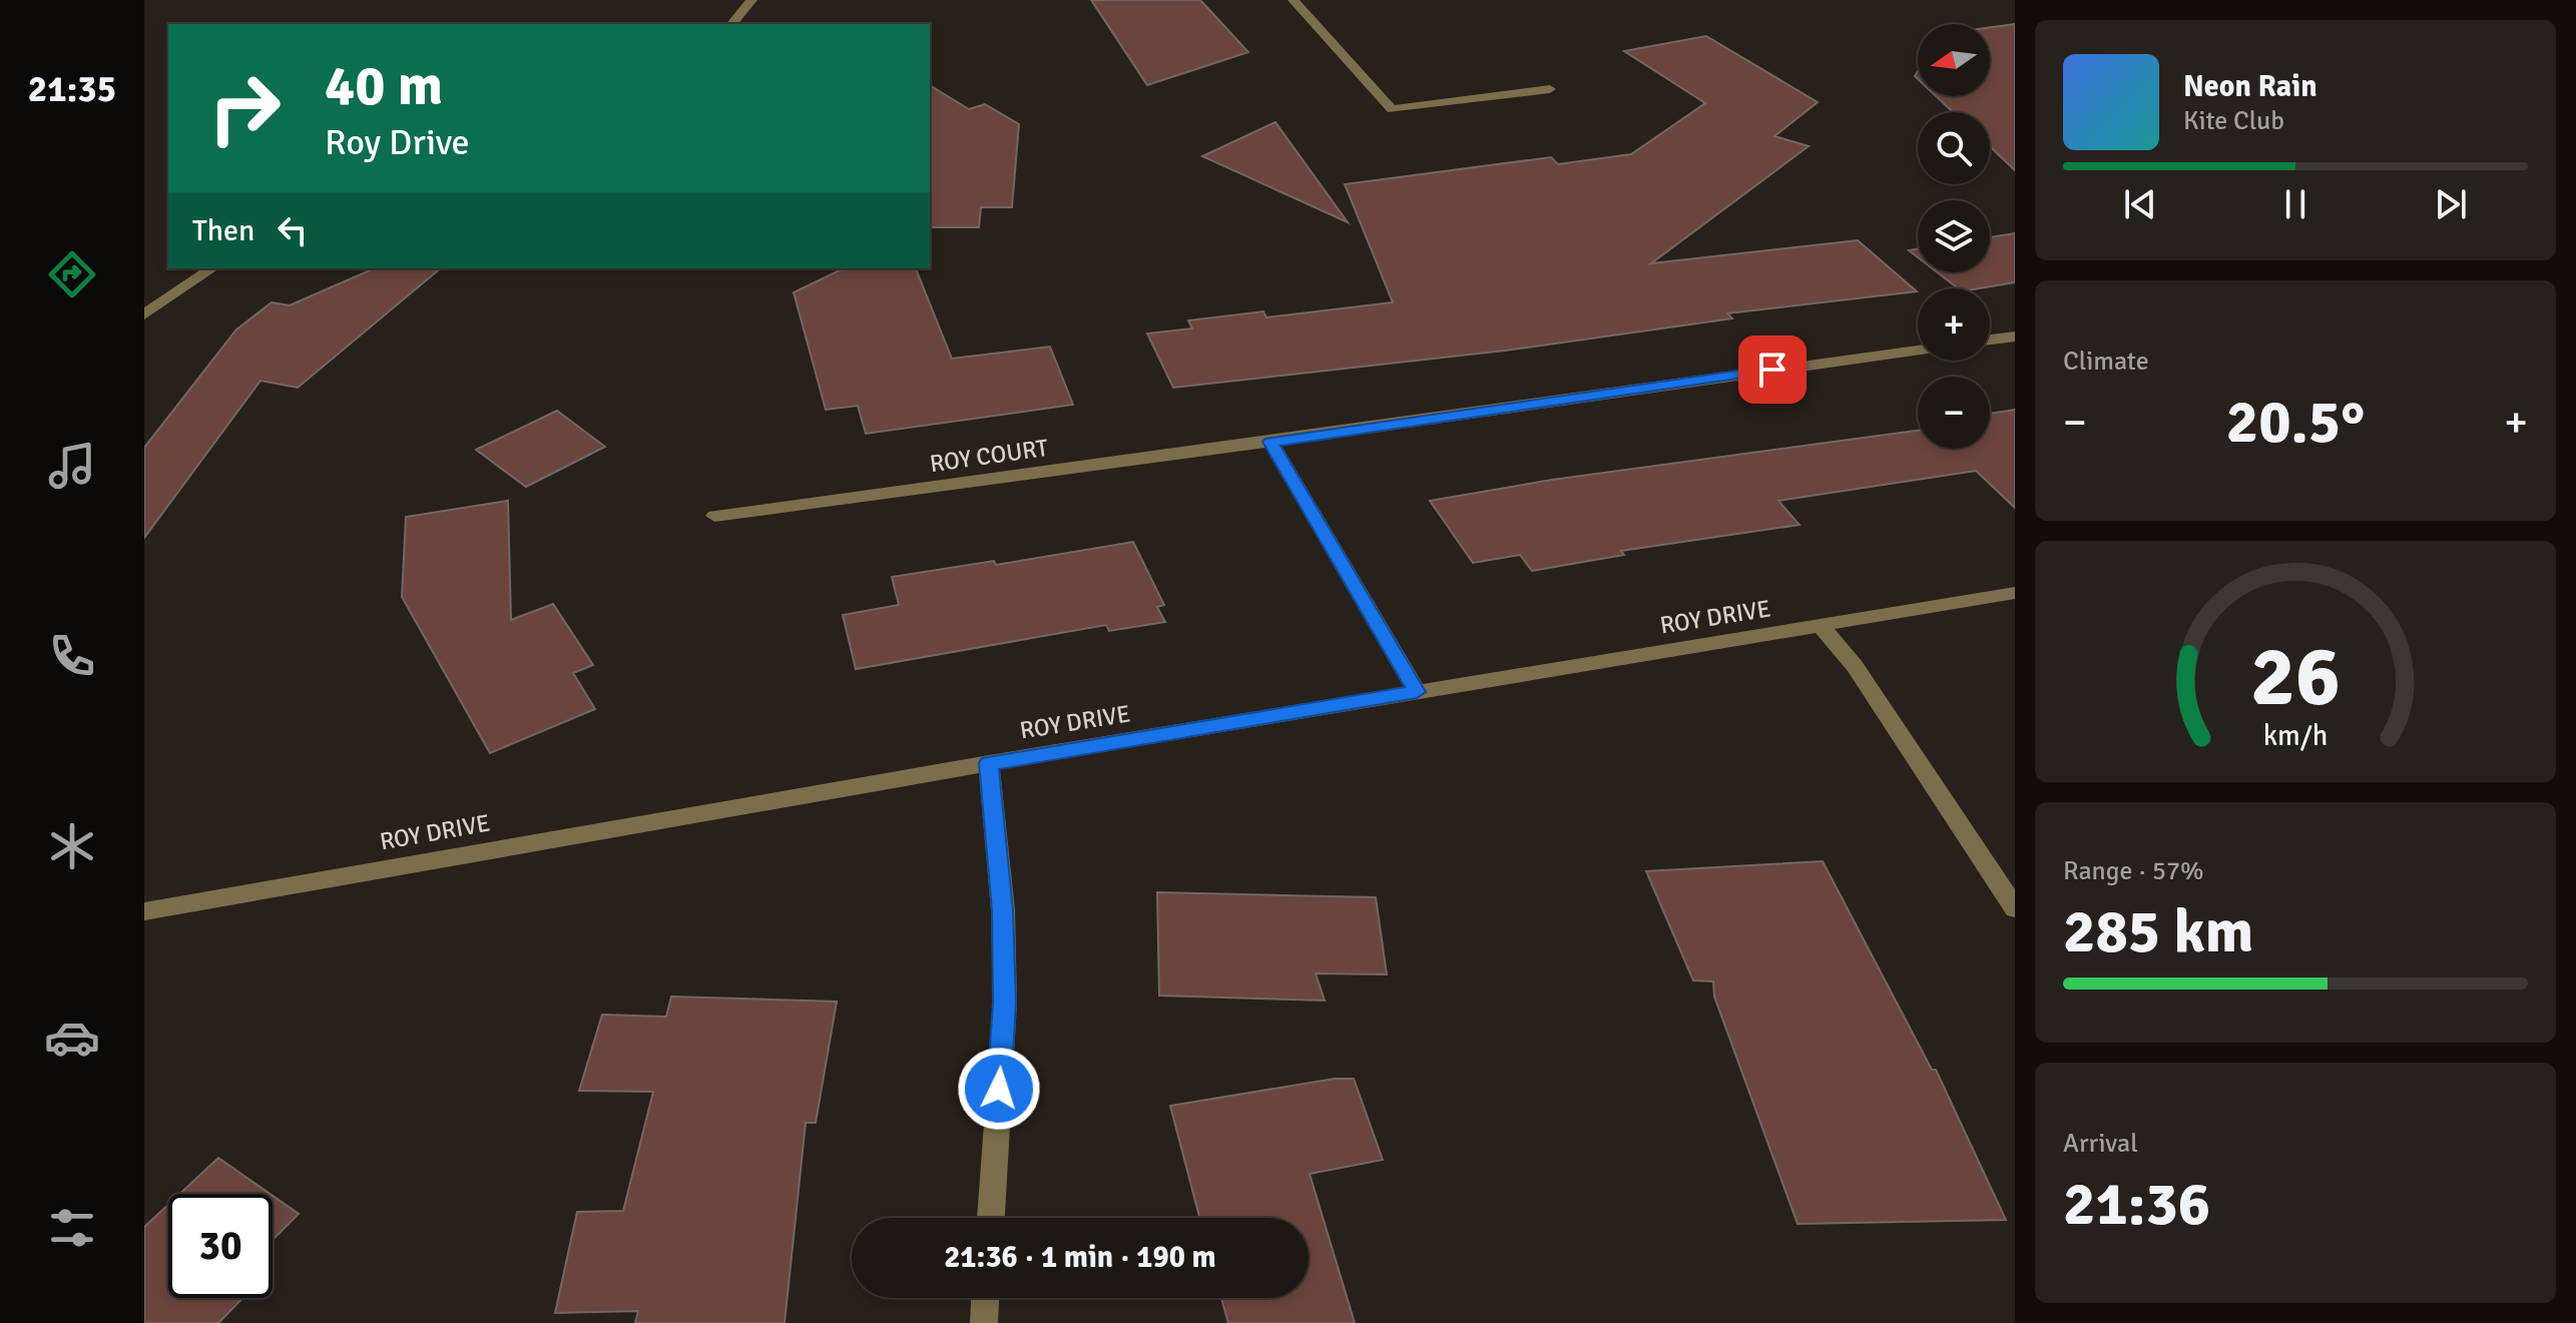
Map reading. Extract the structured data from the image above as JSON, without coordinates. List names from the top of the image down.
{
  "streets": {
    "street": ["ROY COURT", "ROY DRIVE"]
  },
  "north": "left",
  "page": {
    "tabs": "21:35",
    "map_buttons": ["+", "−"],
    "turn": ["40 m", "Roy Drive"],
    "song": ["Neon Rain", "Kite Club"],
    "then": "Then",
    "tile": [
      "Climate",
      ["Range · 57%", "285 km"],
      ["Arrival", "21:36"]
    ],
    "heat": ["−", "20.5°", "+"],
    "limit": "30",
    "trip": "21:36 · 1 min · 190 m",
    "gauge": ["26", "km/h"]
  }
}
